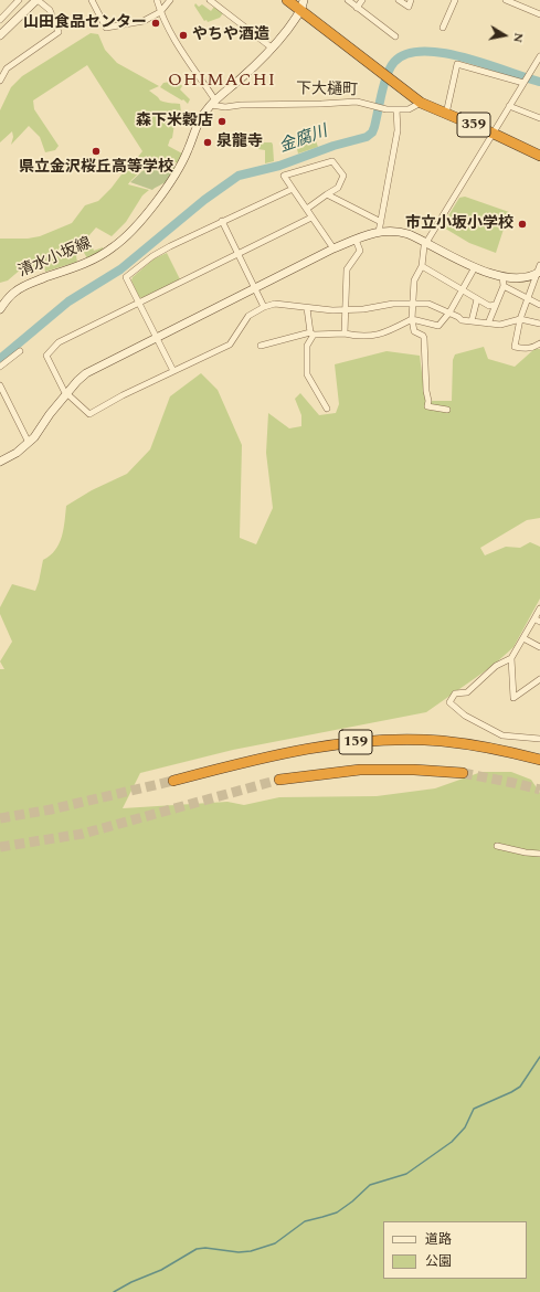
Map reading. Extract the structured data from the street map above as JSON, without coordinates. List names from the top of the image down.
{
  "streets": {
    "highway": ["359", "159"],
    "street": ["下大樋町", "清水小坂線"]
  },
  "crossings": [
    ["下大樋町", "359"],
    ["下大樋町", "清水小坂線"],
    ["359", "清水小坂線"]
  ],
  "districts": ["OHIMACHI"],
  "water": ["金腐川"],
  "places": [
    "山田食品センター",
    "やちや酒造",
    "森下米穀店",
    "泉龍寺",
    "県立金沢桜丘高等学校",
    "市立小坂小学校"
  ],
  "legend": ["道路", "公園"],
  "north": "right"
}
